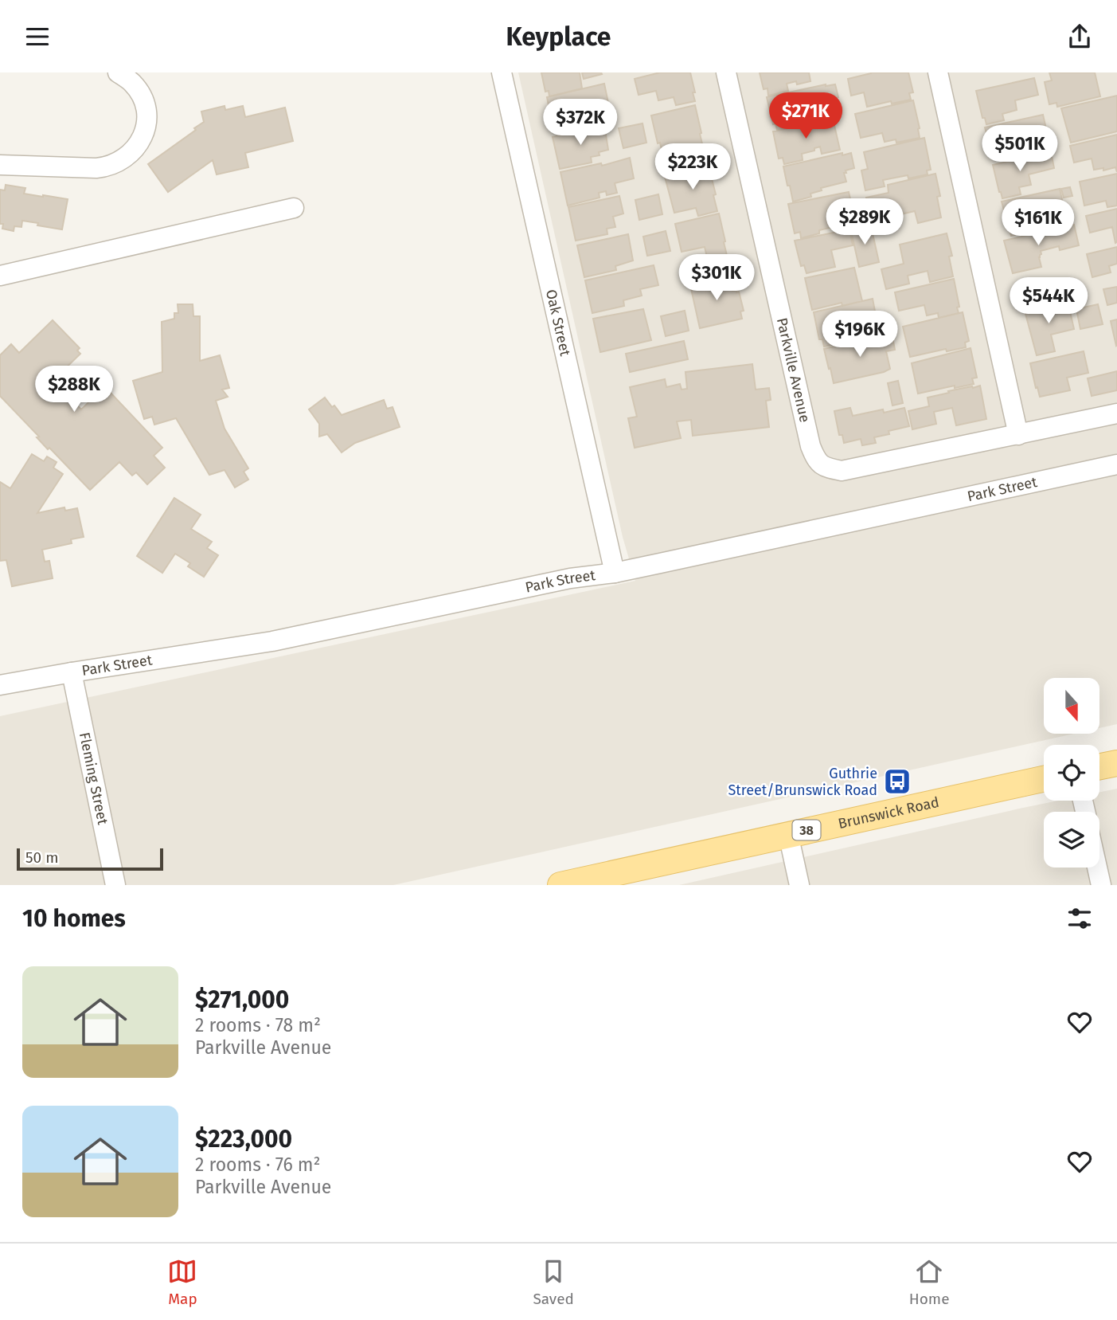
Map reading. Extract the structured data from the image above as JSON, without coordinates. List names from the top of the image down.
{
  "streets": {
    "main road": ["Brunswick Road", "38"],
    "street": [
      "Oak Street",
      "Parkville Avenue",
      "Park Street",
      "Fleming Street"
    ]
  },
  "crossings": [
    ["Oak Street", "Park Street"],
    ["Park Street", "Fleming Street"]
  ],
  "places": {
    "bus stop": ["Guthrie Street/Brunswick Road"]
  },
  "scale_bar": "50 m",
  "north": "bottom",
  "page": {
    "header": "Keyplace",
    "price": [
      "$271K",
      "$372K",
      "$501K",
      "$223K",
      "$289K",
      "$161K",
      "$301K",
      "$544K",
      "$196K",
      "$288K"
    ],
    "scale": "50 m",
    "heading": "10 homes",
    "list": [
      {
        "name": "$271,000",
        "note": "2 rooms · 78 m² · Parkville Avenue"
      },
      {
        "name": "$223,000",
        "note": "2 rooms · 76 m² · Parkville Avenue"
      }
    ],
    "tabs": ["Map", "Saved", "Home"]
  }
}
